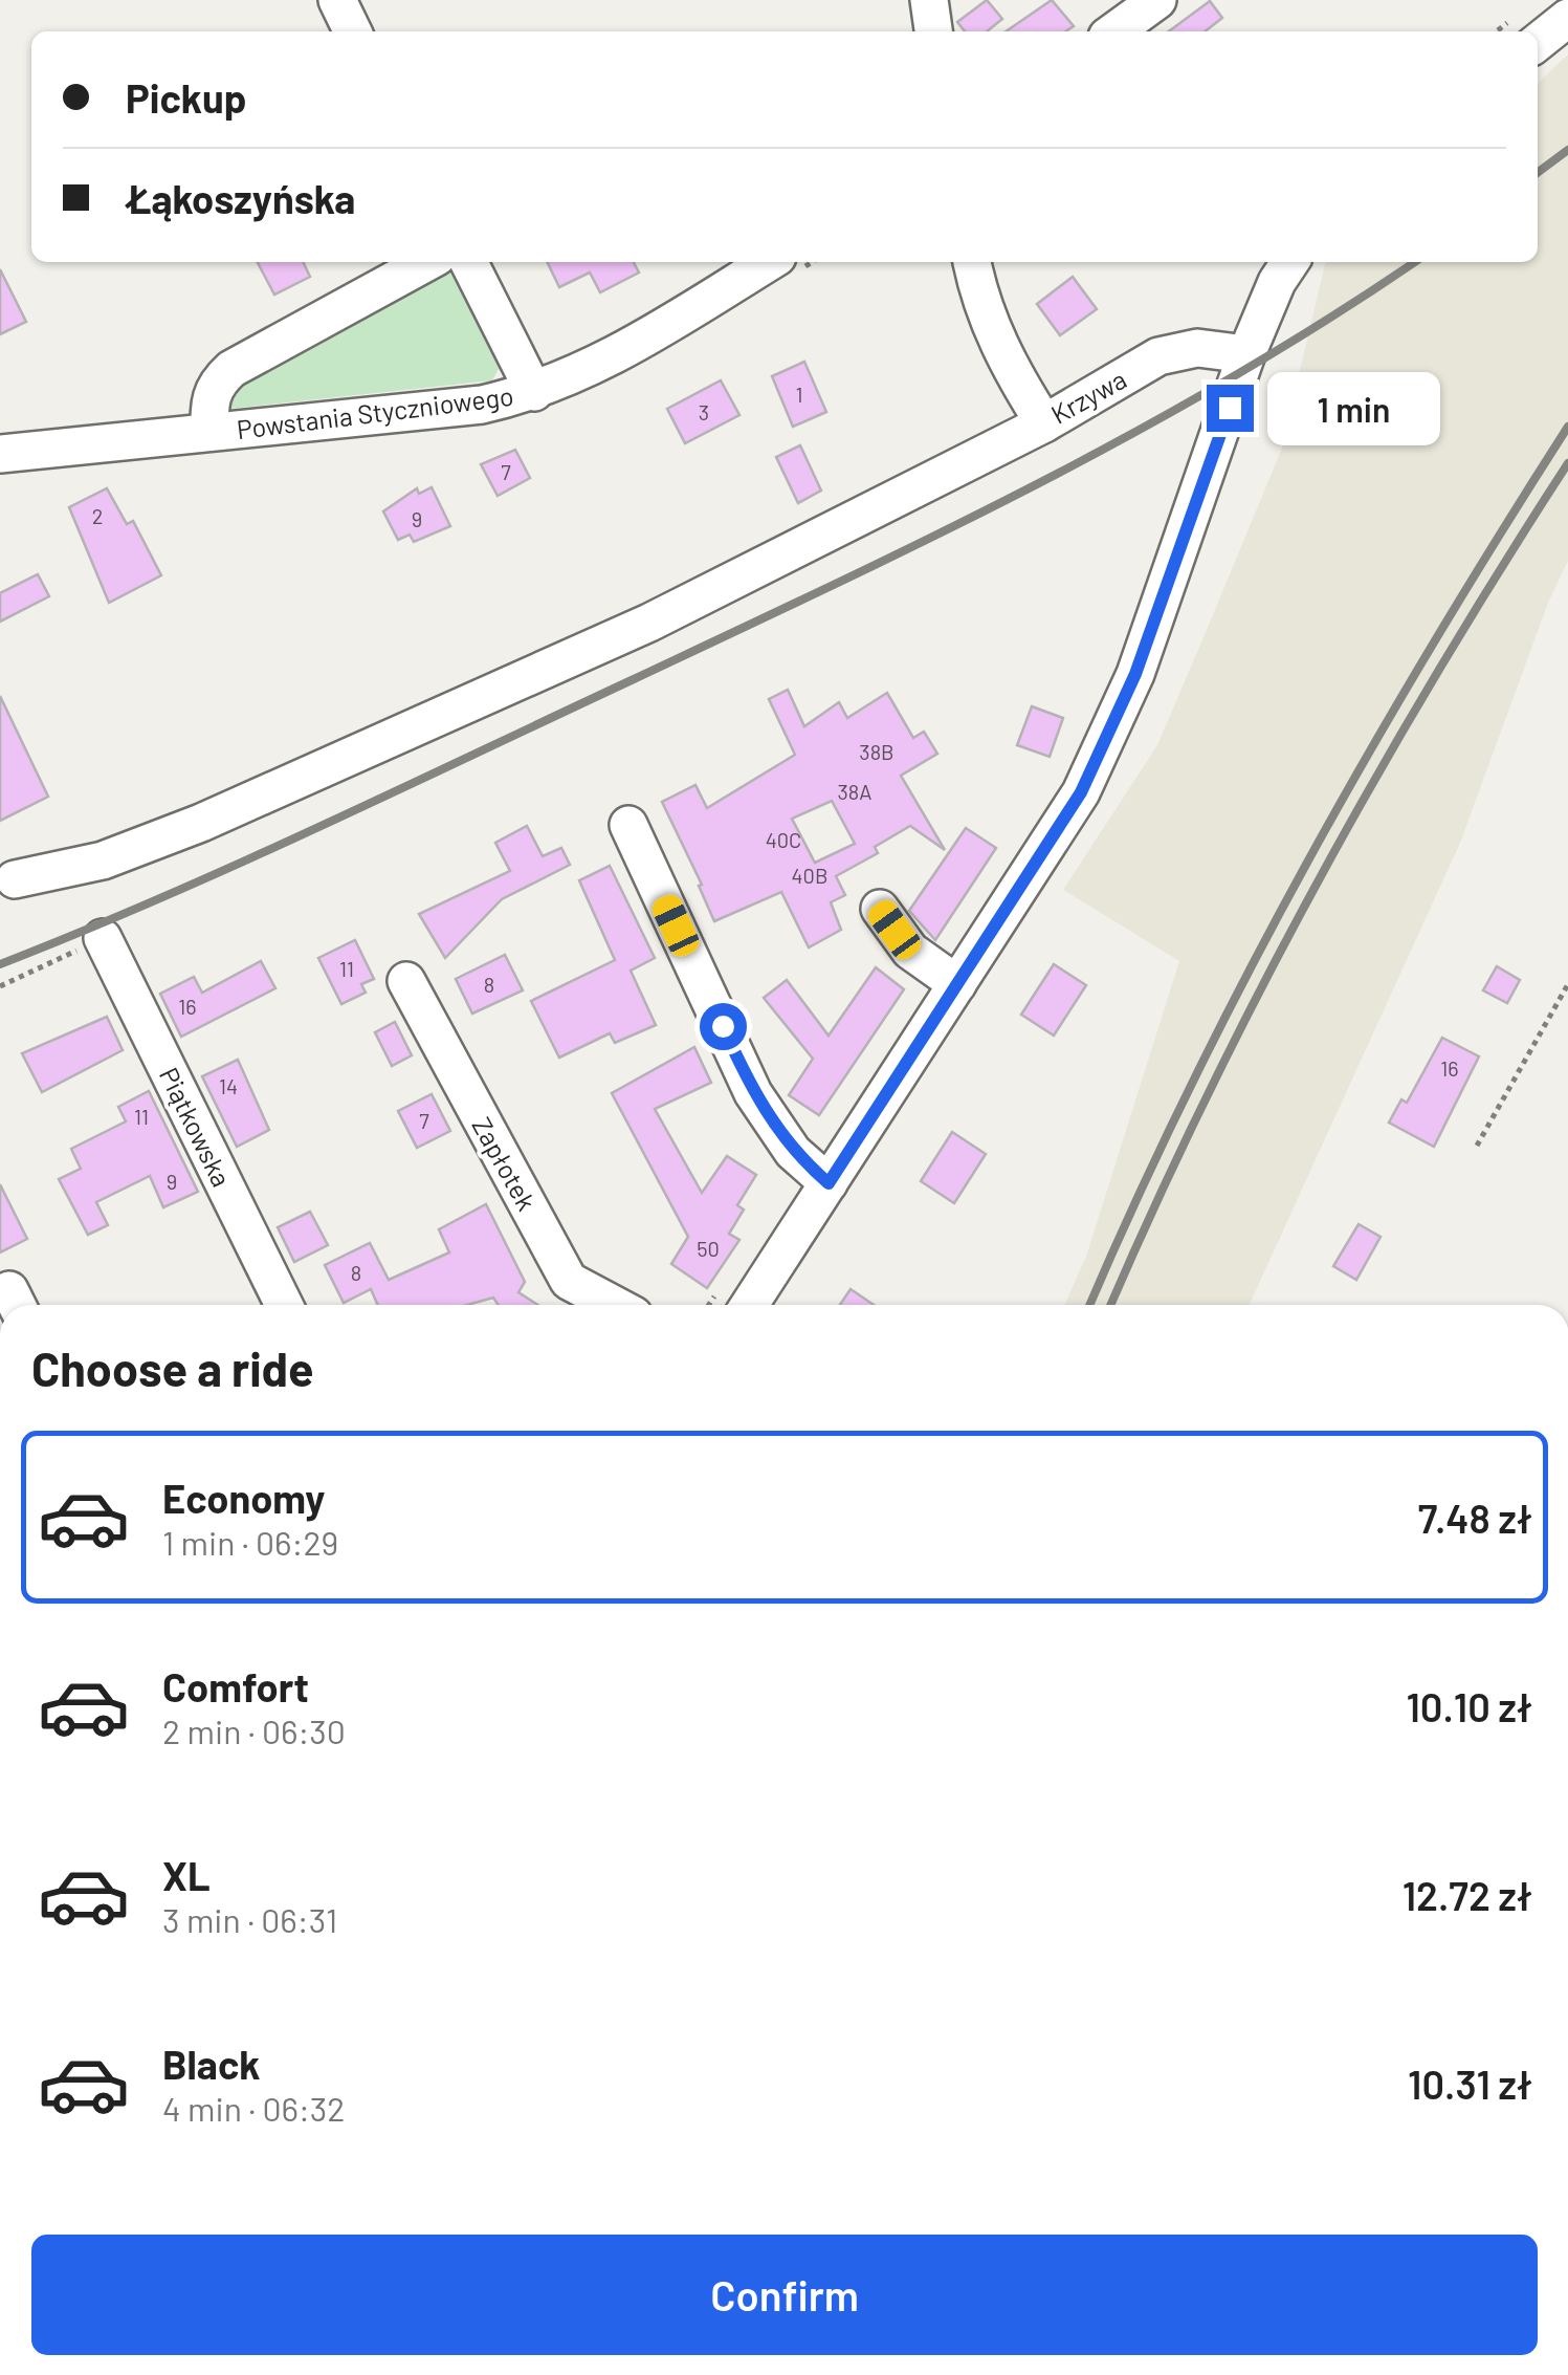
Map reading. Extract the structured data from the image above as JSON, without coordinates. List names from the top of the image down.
{
  "streets": {
    "street": [
      "Krzywa",
      "Powstania Styczniowego",
      "Piątkowska",
      "Zapłotek"
    ]
  },
  "house_numbers": [
    "1",
    "3",
    "7",
    "2",
    "9",
    "38B",
    "38A",
    "40C",
    "40B",
    "11",
    "8",
    "16",
    "16",
    "14",
    "11",
    "7",
    "9",
    "50",
    "8"
  ],
  "page": {
    "banner": ["Pickup", "Łąkoszyńska"],
    "bubble": "1 min",
    "heading": "Choose a ride",
    "list": [
      {
        "name": "Economy",
        "note": "1 min · 06:29",
        "value": "7.48 zł"
      },
      {
        "name": "Comfort",
        "note": "2 min · 06:30",
        "value": "10.10 zł"
      },
      {
        "name": "XL",
        "note": "3 min · 06:31",
        "value": "12.72 zł"
      },
      {
        "name": "Black",
        "note": "4 min · 06:32",
        "value": "10.31 zł"
      }
    ],
    "buttons": "Confirm"
  }
}
